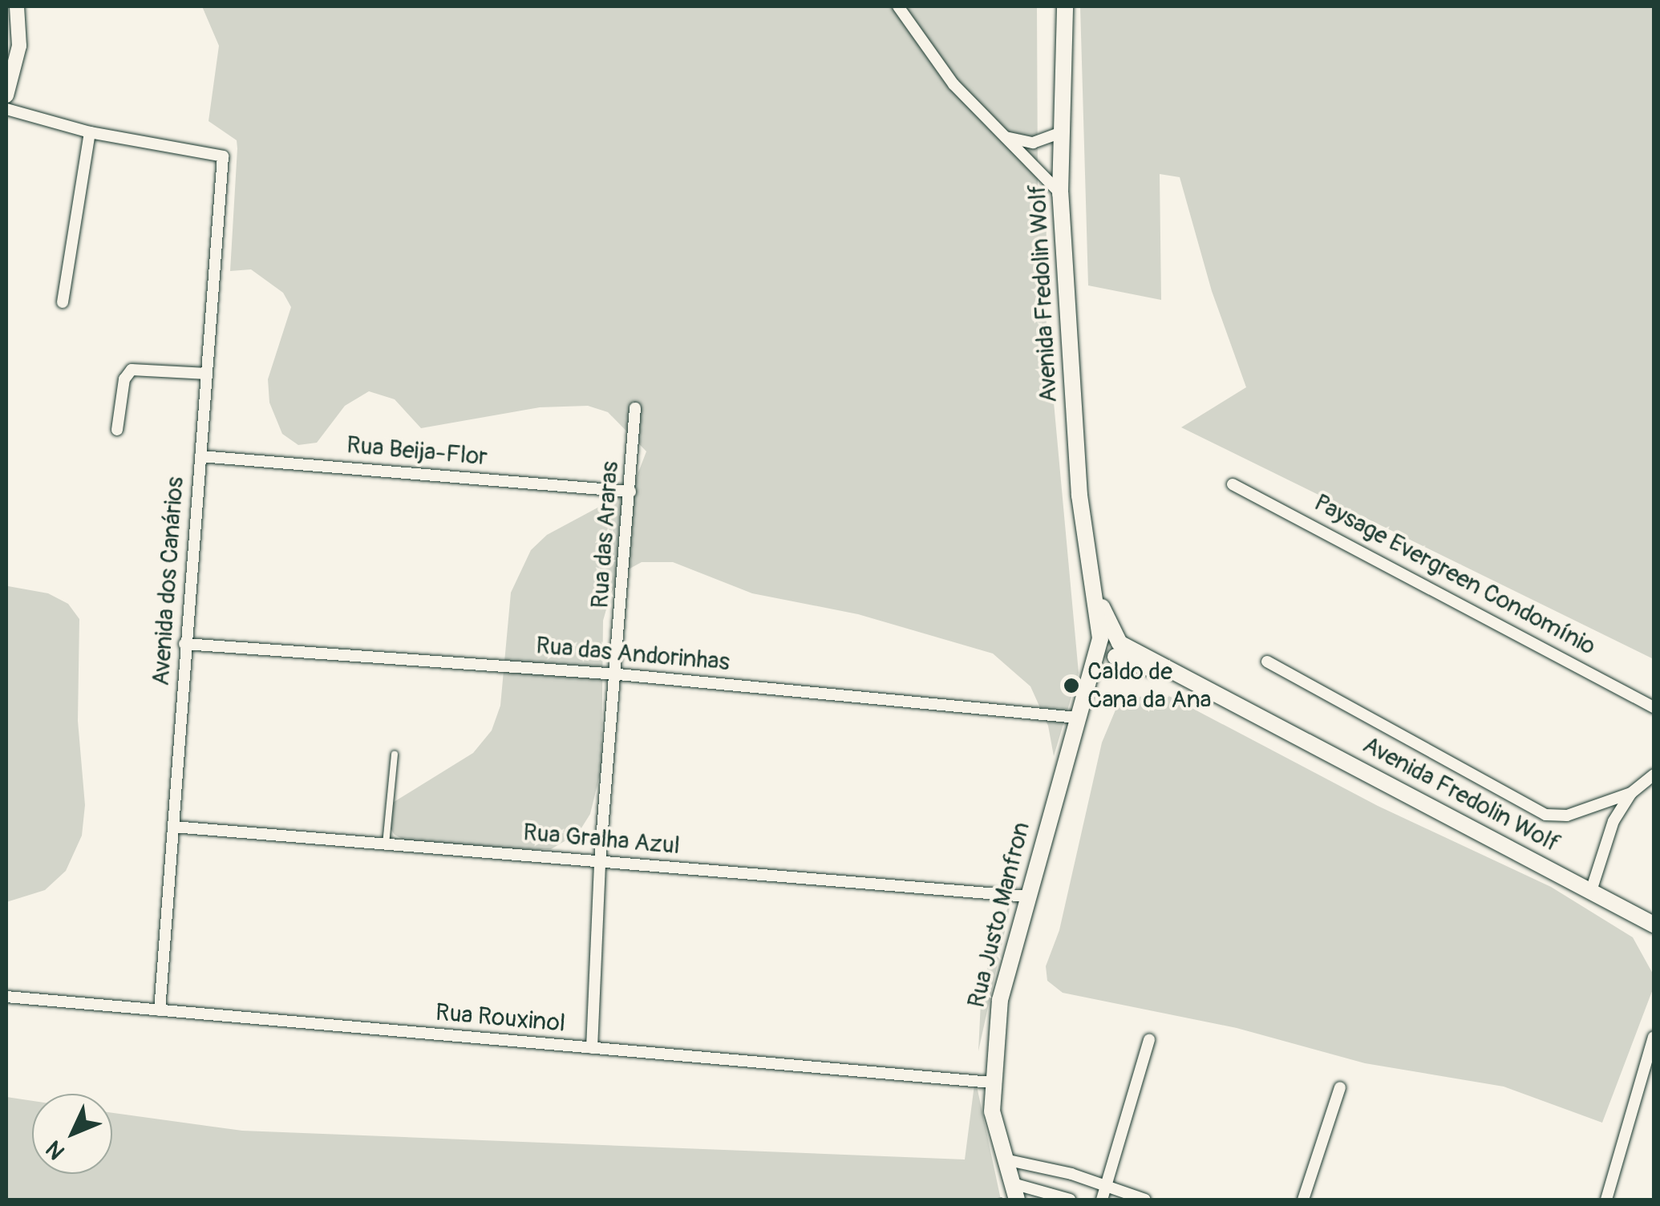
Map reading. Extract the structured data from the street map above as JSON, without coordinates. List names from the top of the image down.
{
  "streets": {
    "main road": ["Avenida Fredolin Wolf", "Rua Justo Manfron"],
    "street": [
      "Rua Beija-Flor",
      "Rua das Araras",
      "Paysage Evergreen Condomínio",
      "Avenida dos Canários",
      "Rua das Andorinhas",
      "Rua Gralha Azul",
      "Rua Rouxinol"
    ]
  },
  "crossings": [
    ["Avenida Fredolin Wolf", "Rua Justo Manfron"],
    ["Rua Beija-Flor", "Rua das Araras"],
    ["Rua Beija-Flor", "Avenida dos Canários"],
    ["Rua das Araras", "Rua das Andorinhas"],
    ["Rua das Araras", "Rua Gralha Azul"],
    ["Rua das Araras", "Rua Rouxinol"],
    ["Avenida dos Canários", "Rua das Andorinhas"],
    ["Avenida dos Canários", "Rua Gralha Azul"],
    ["Avenida dos Canários", "Rua Rouxinol"],
    ["Rua das Andorinhas", "Rua Justo Manfron"],
    ["Rua Gralha Azul", "Rua Justo Manfron"],
    ["Rua Justo Manfron", "Rua Rouxinol"]
  ],
  "places": ["Caldo de Cana da Ana"],
  "north": "bottom left"
}
